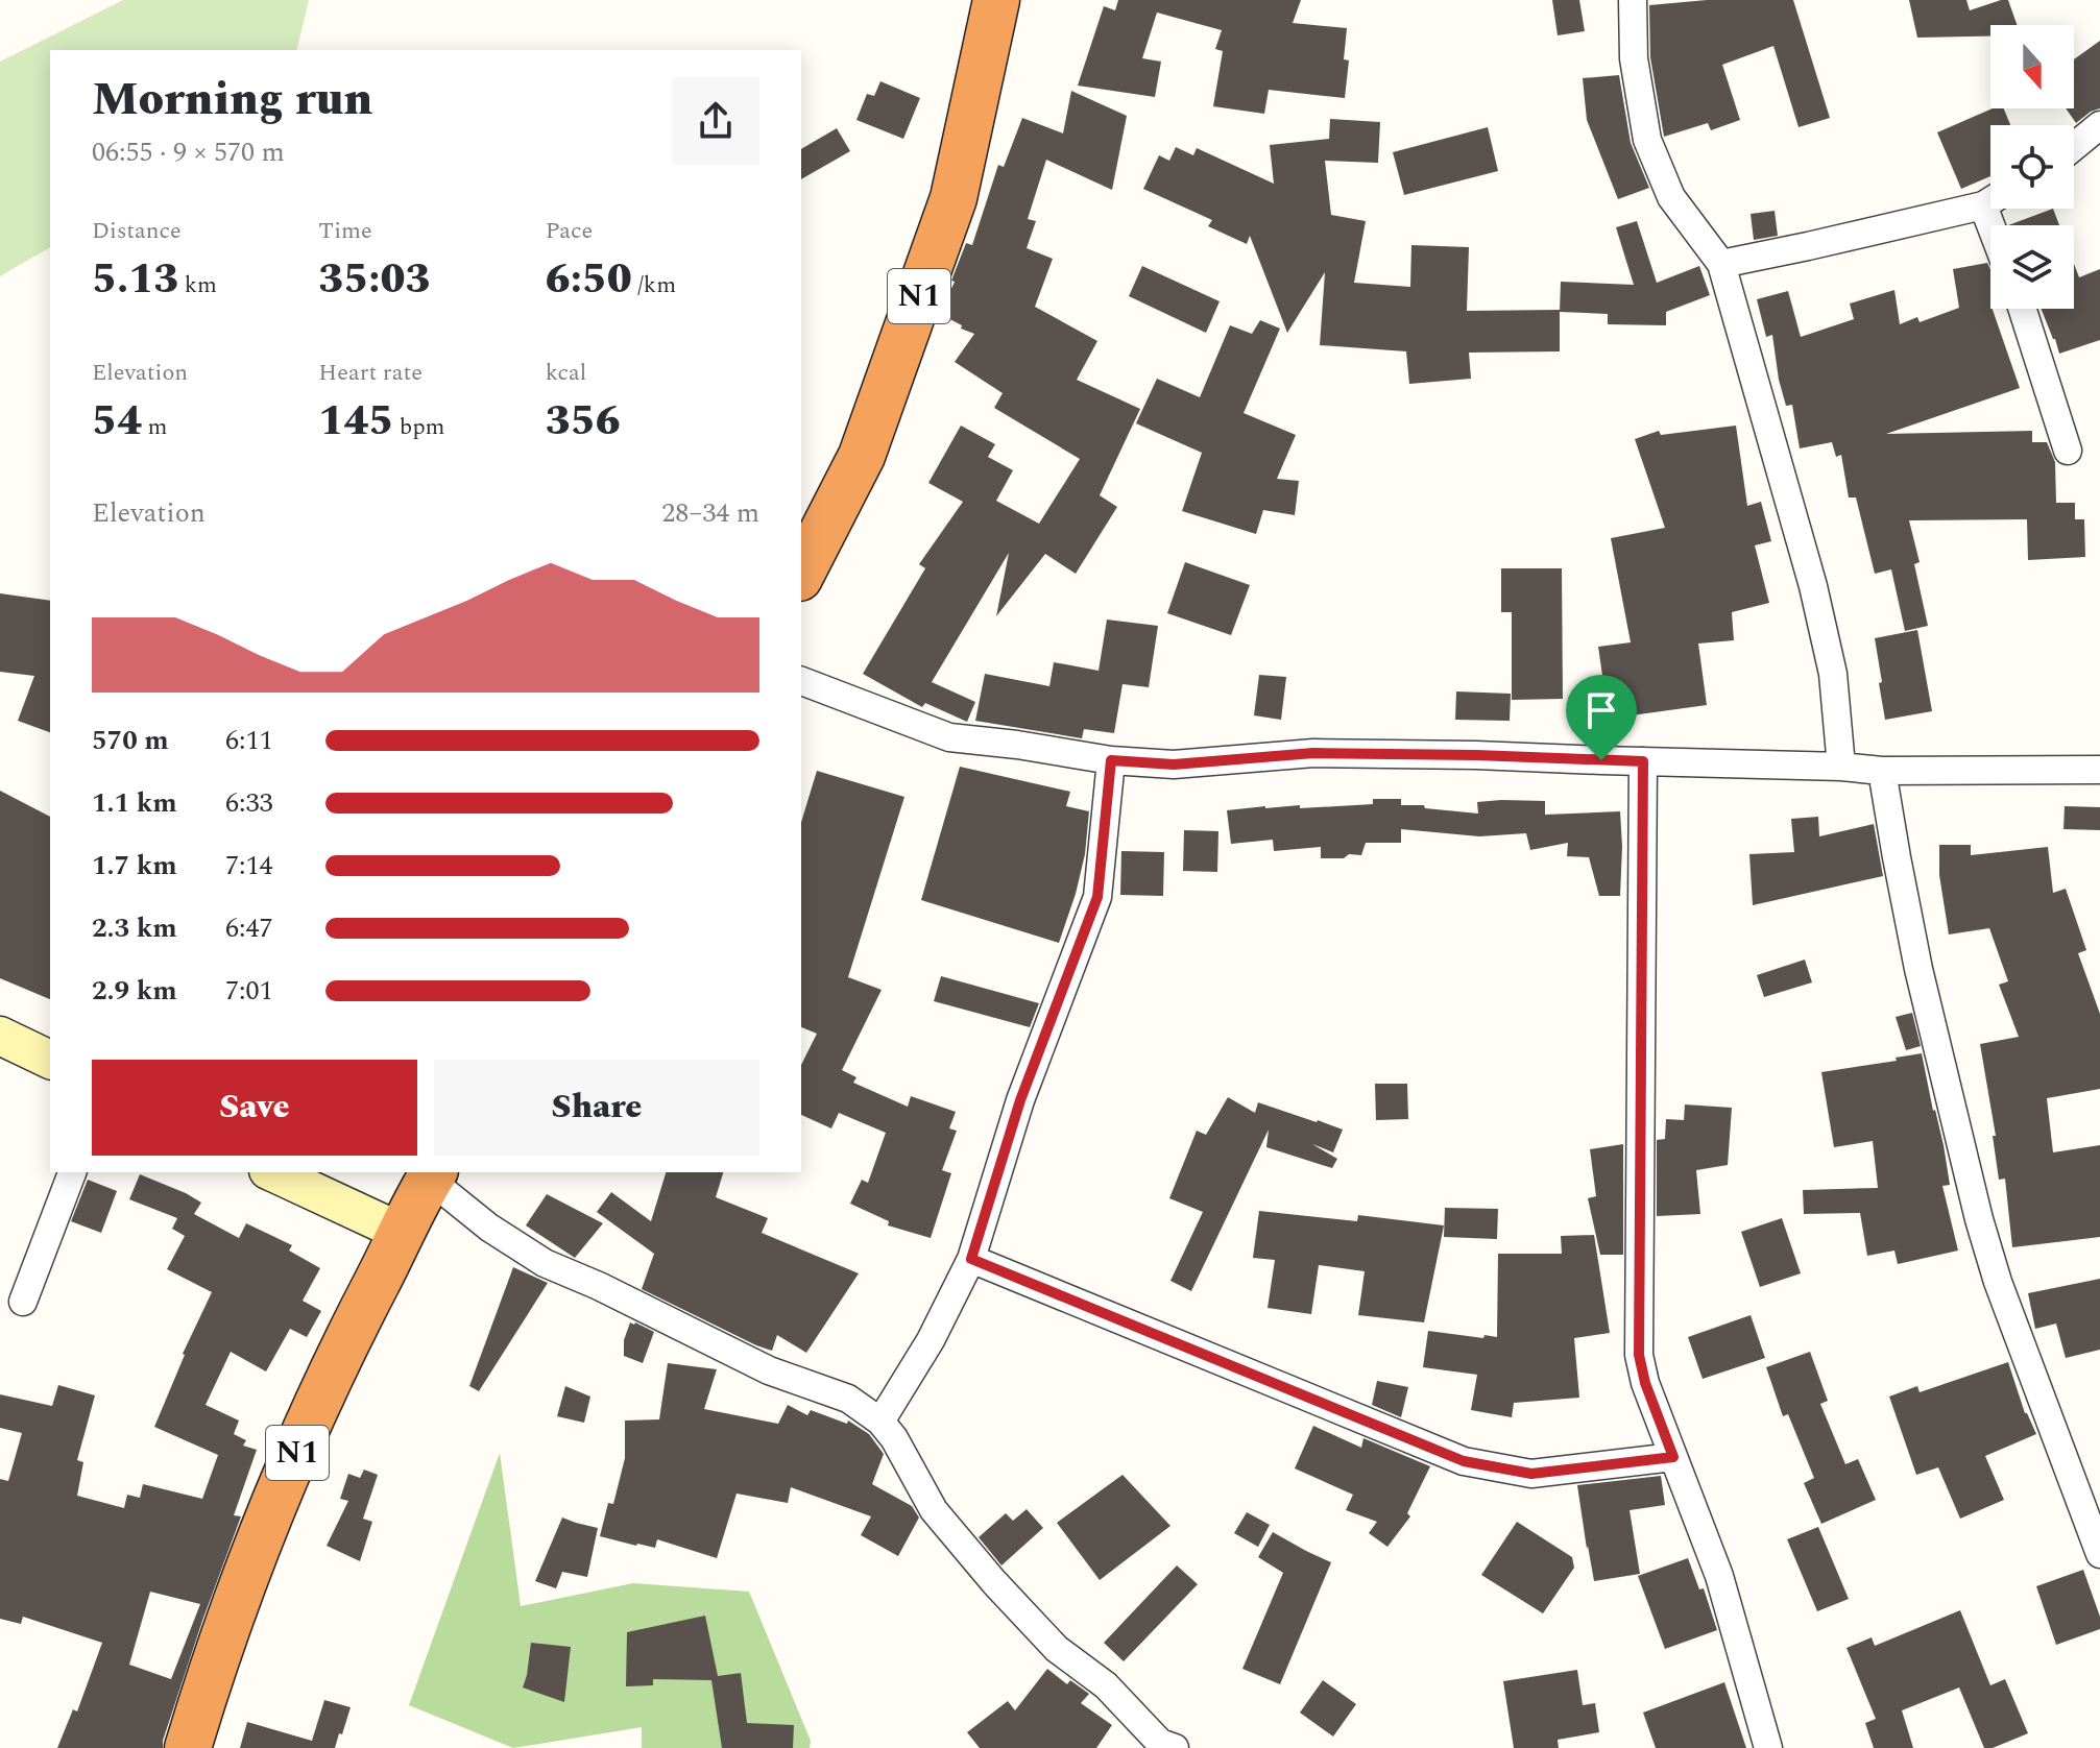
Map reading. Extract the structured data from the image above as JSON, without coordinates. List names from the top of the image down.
{
  "streets": {
    "highway": ["N1"]
  },
  "north": "bottom",
  "page": {
    "heading": ["Morning run", "06:55 · 9 × 570 m"],
    "stats": [
      ["Distance", "5.13 km"],
      ["Time", "35:03"],
      ["Pace", "6:50 /km"],
      ["Elevation", "54 m"],
      ["Heart rate", "145 bpm"],
      ["kcal", "356"]
    ],
    "chart": ["Elevation", "28–34 m"],
    "list": [
      {
        "name": "570 m",
        "note": "6:11"
      },
      {
        "name": "1.1 km",
        "note": "6:33"
      },
      {
        "name": "1.7 km",
        "note": "7:14"
      },
      {
        "name": "2.3 km",
        "note": "6:47"
      },
      {
        "name": "2.9 km",
        "note": "7:01"
      }
    ],
    "buttons": ["Save", "Share"]
  }
}
